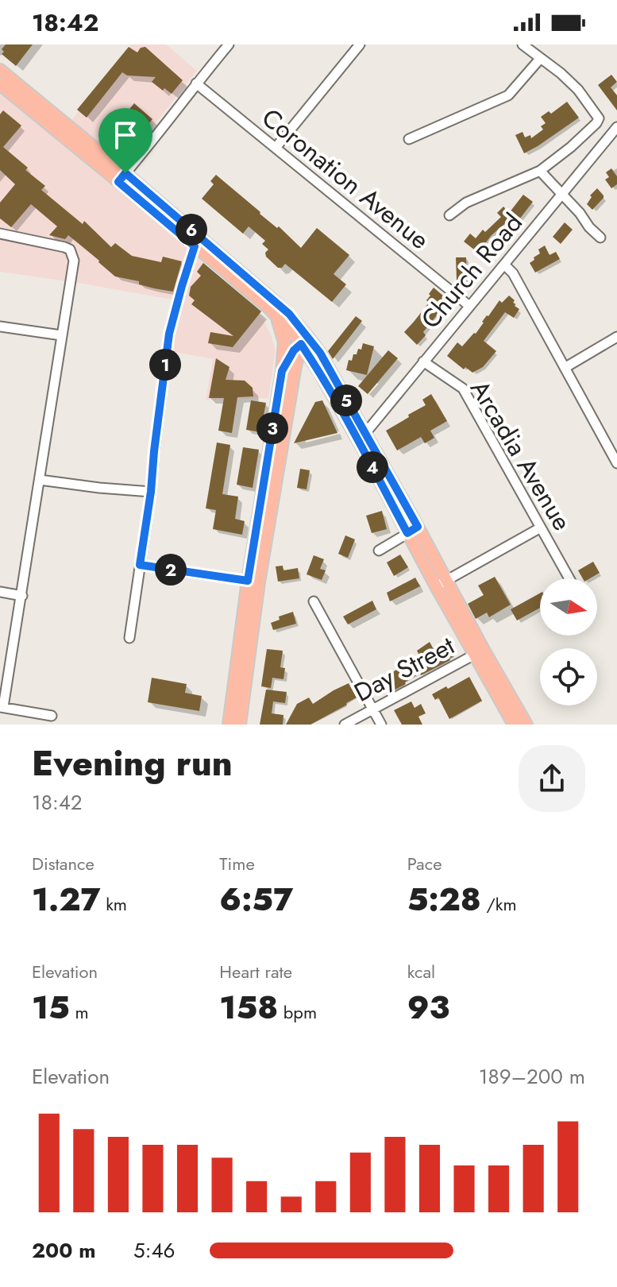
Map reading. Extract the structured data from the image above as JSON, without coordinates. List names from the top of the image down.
{
  "streets": {
    "street": [
      "Coronation Avenue",
      "Church Road",
      "Arcadia Avenue",
      "Day Street"
    ]
  },
  "crossings": [
    ["Coronation Avenue", "Church Road"],
    ["Church Road", "Arcadia Avenue"]
  ],
  "north": "right",
  "page": {
    "status": "18:42",
    "pins": [
      "6",
      "1",
      "5",
      "3",
      "4",
      "2"
    ],
    "heading": ["Evening run", "18:42"],
    "stats": [
      ["Distance", "1.27 km"],
      ["Time", "6:57"],
      ["Pace", "5:28 /km"],
      ["Elevation", "15 m"],
      ["Heart rate", "158 bpm"],
      ["kcal", "93"]
    ],
    "chart": ["Elevation", "189–200 m"],
    "list": [
      {
        "name": "200 m",
        "note": "5:46"
      }
    ]
  }
}
